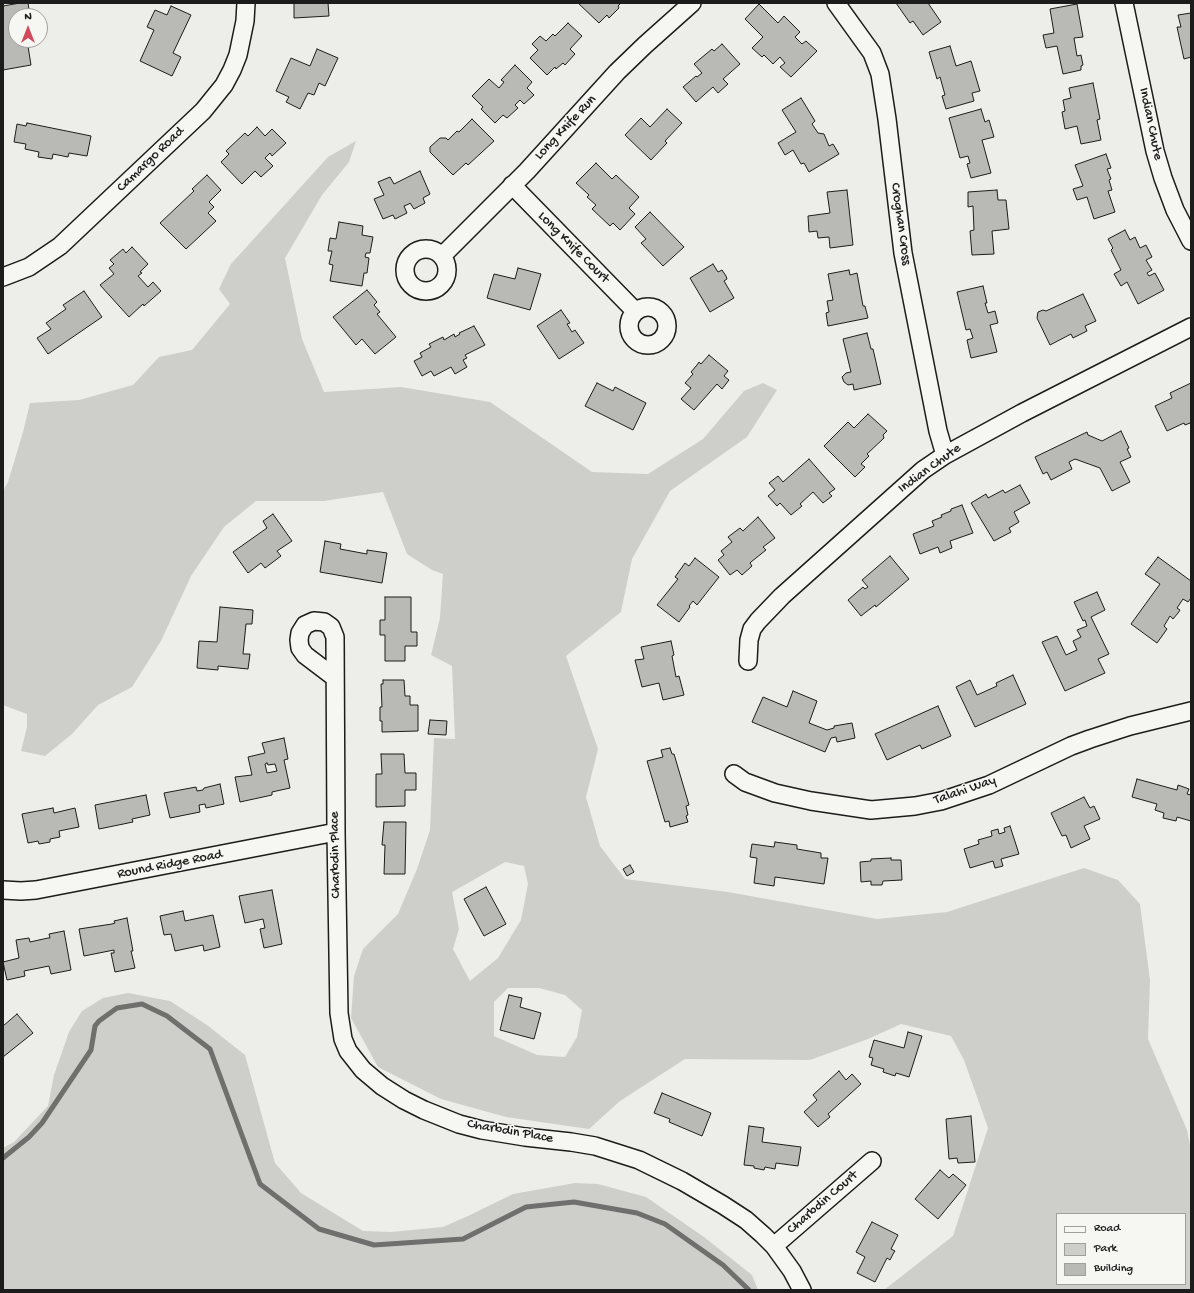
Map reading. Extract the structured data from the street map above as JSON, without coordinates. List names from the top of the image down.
{
  "streets": {
    "street": [
      "Indian Chute",
      "Long Knife Run",
      "Camargo Road",
      "Croghan Cross",
      "Long Knife Court",
      "Talahi Way",
      "Charbdin Place",
      "Round Ridge Road",
      "Charbdin Court"
    ]
  },
  "crossings": [
    ["Indian Chute", "Croghan Cross"],
    ["Long Knife Run", "Long Knife Court"],
    ["Charbdin Place", "Round Ridge Road"],
    ["Charbdin Place", "Charbdin Court"]
  ],
  "legend": ["Road", "Park", "Building"],
  "north": "top"
}
